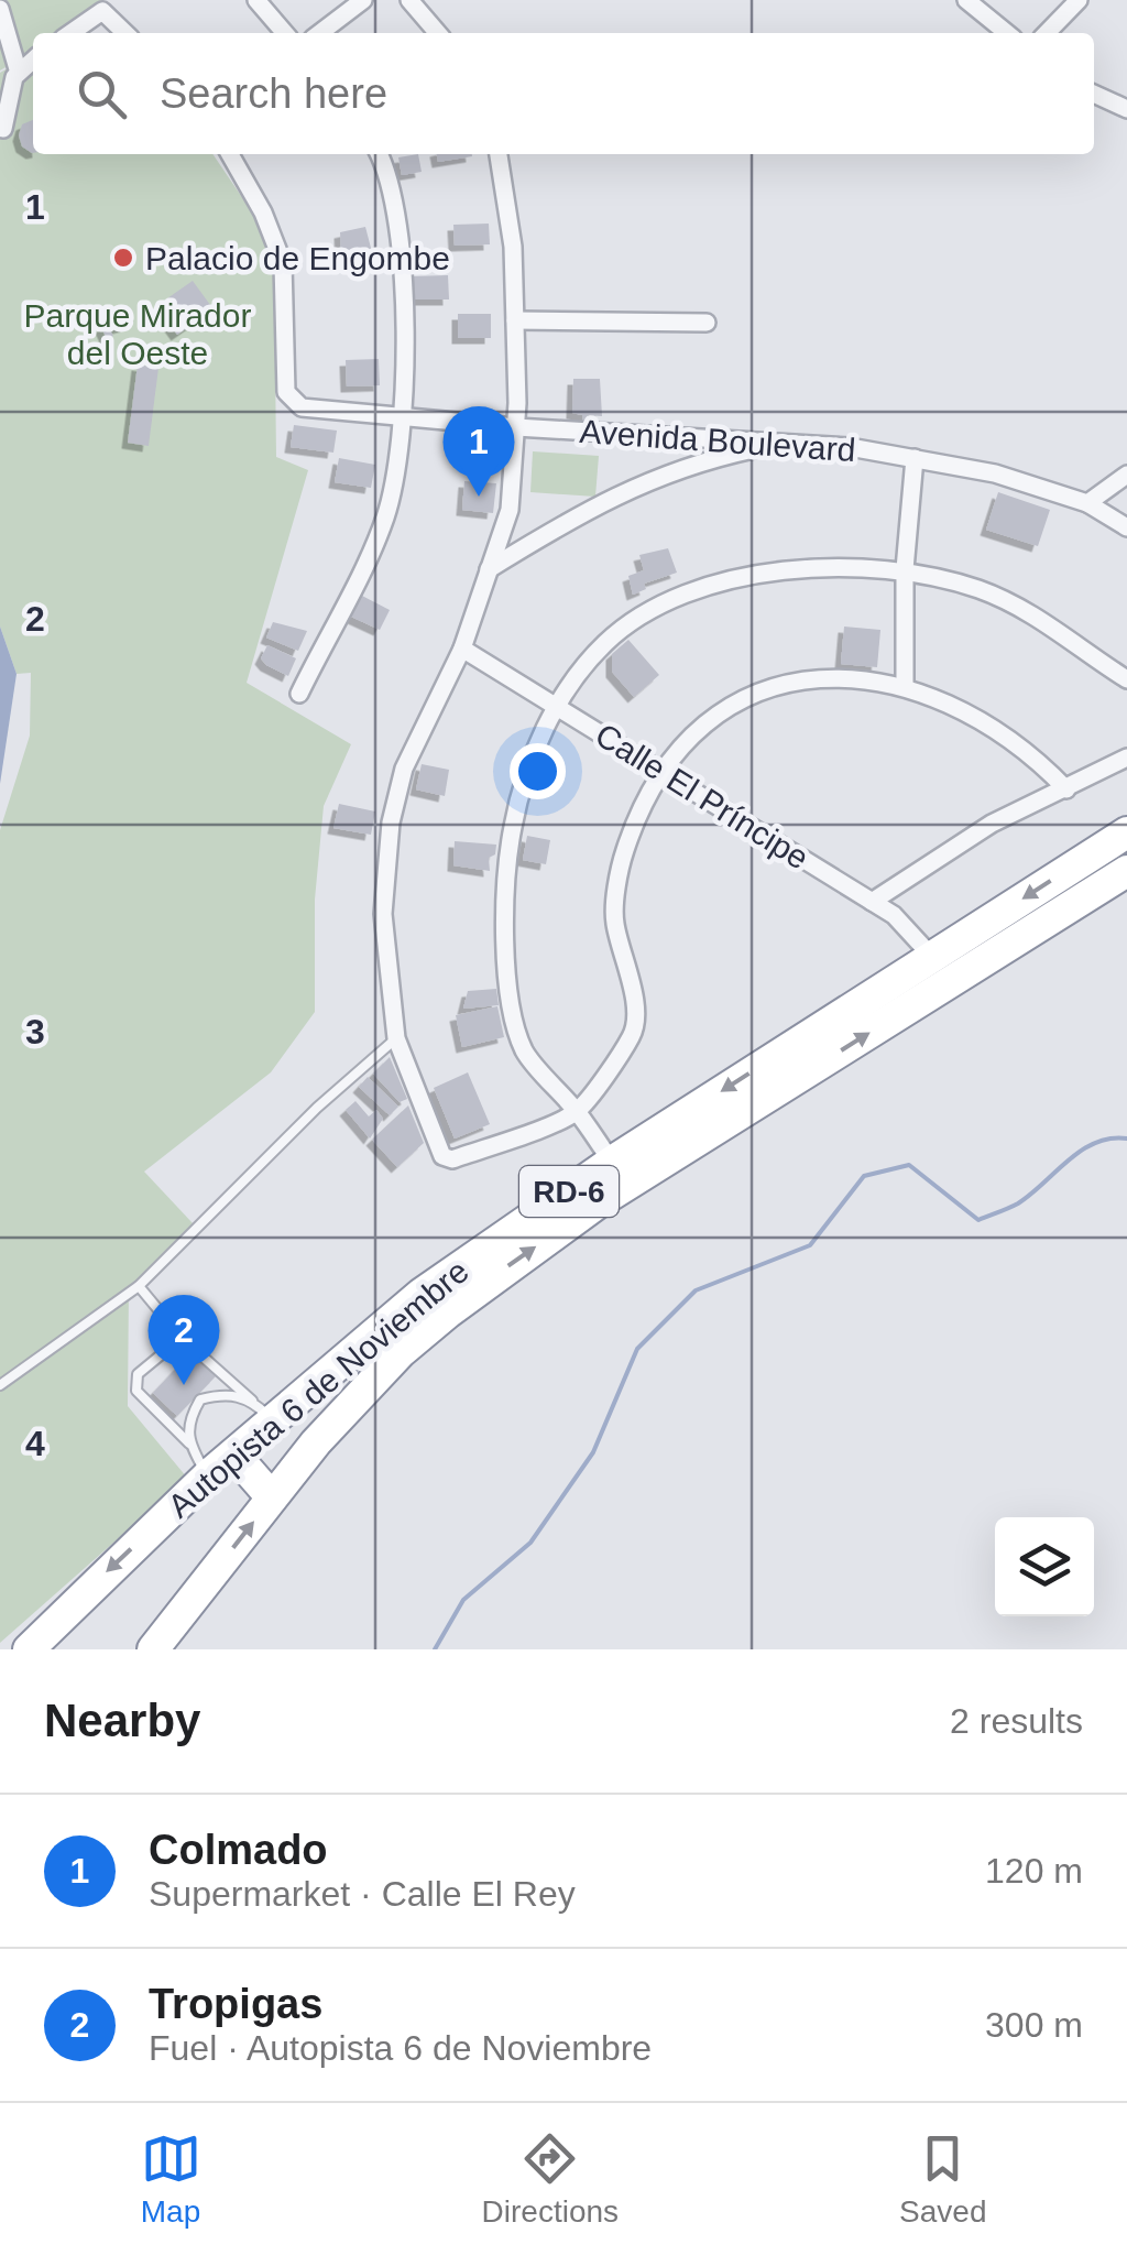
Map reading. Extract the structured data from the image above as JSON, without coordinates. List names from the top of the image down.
{
  "streets": {
    "highway": ["RD-6", "Autopista 6 de Noviembre"],
    "street": ["Avenida Boulevard", "Calle El Príncipe"]
  },
  "crossings": [
    ["Calle El Príncipe", "Autopista 6 de Noviembre"]
  ],
  "parks": ["Parque Mirador del Oeste"],
  "places": ["Palacio de Engombe"],
  "page": {
    "search": "Search here",
    "pins": ["1", "2"],
    "heading": ["Nearby", "2 results"],
    "list": [
      {
        "mark": "1",
        "name": "Colmado",
        "note": "Supermarket · Calle El Rey",
        "value": "120 m"
      },
      {
        "mark": "2",
        "name": "Tropigas",
        "note": "Fuel · Autopista 6 de Noviembre",
        "value": "300 m"
      }
    ],
    "nav": ["Map", "Directions", "Saved"]
  },
  "grid": {
    "rows": [
      "1",
      "2",
      "3",
      "4"
    ]
  }
}
